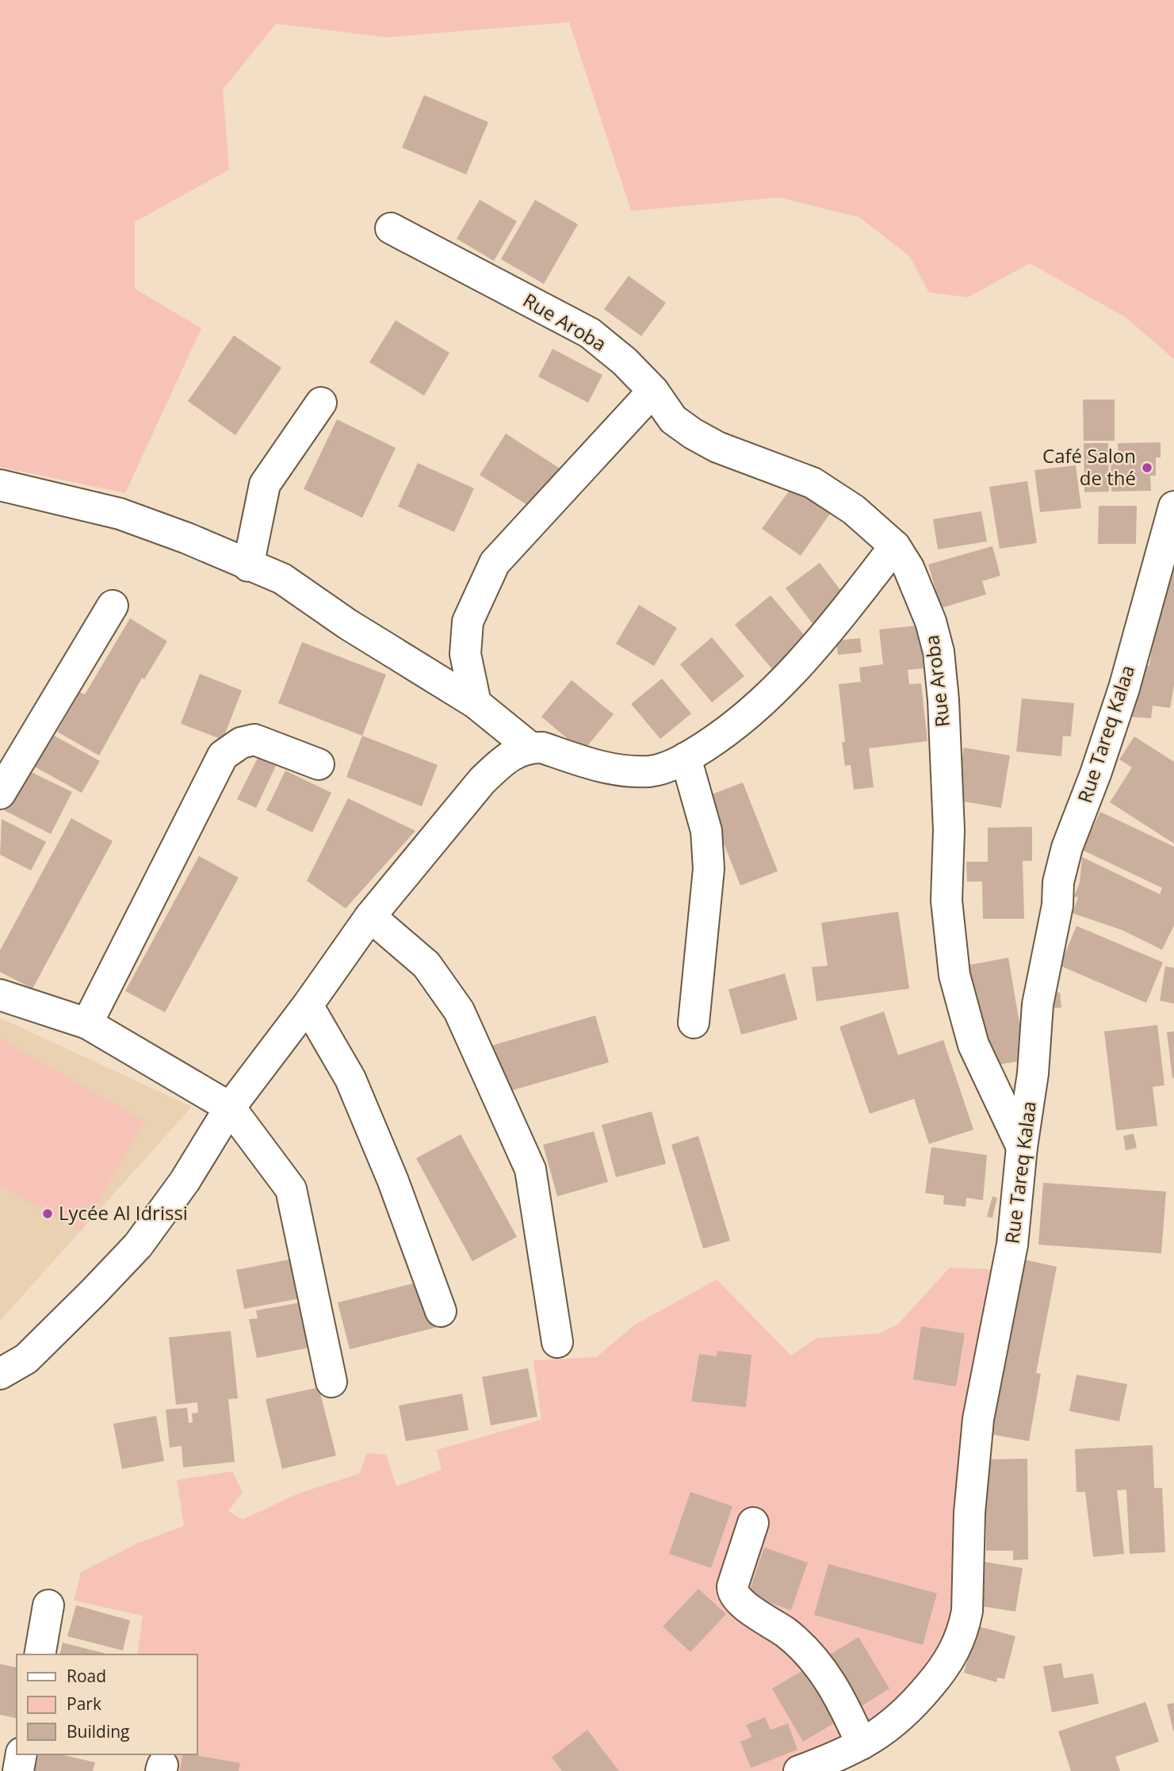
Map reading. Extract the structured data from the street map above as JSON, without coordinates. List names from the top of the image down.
{
  "streets": {
    "street": ["Rue Aroba", "Rue Tareq Kalaa"]
  },
  "crossings": [
    ["Rue Aroba", "Rue Tareq Kalaa"]
  ],
  "places": ["Café Salon de thé", "Lycée Al Idrissi"],
  "legend": ["Road", "Park", "Building"]
}
